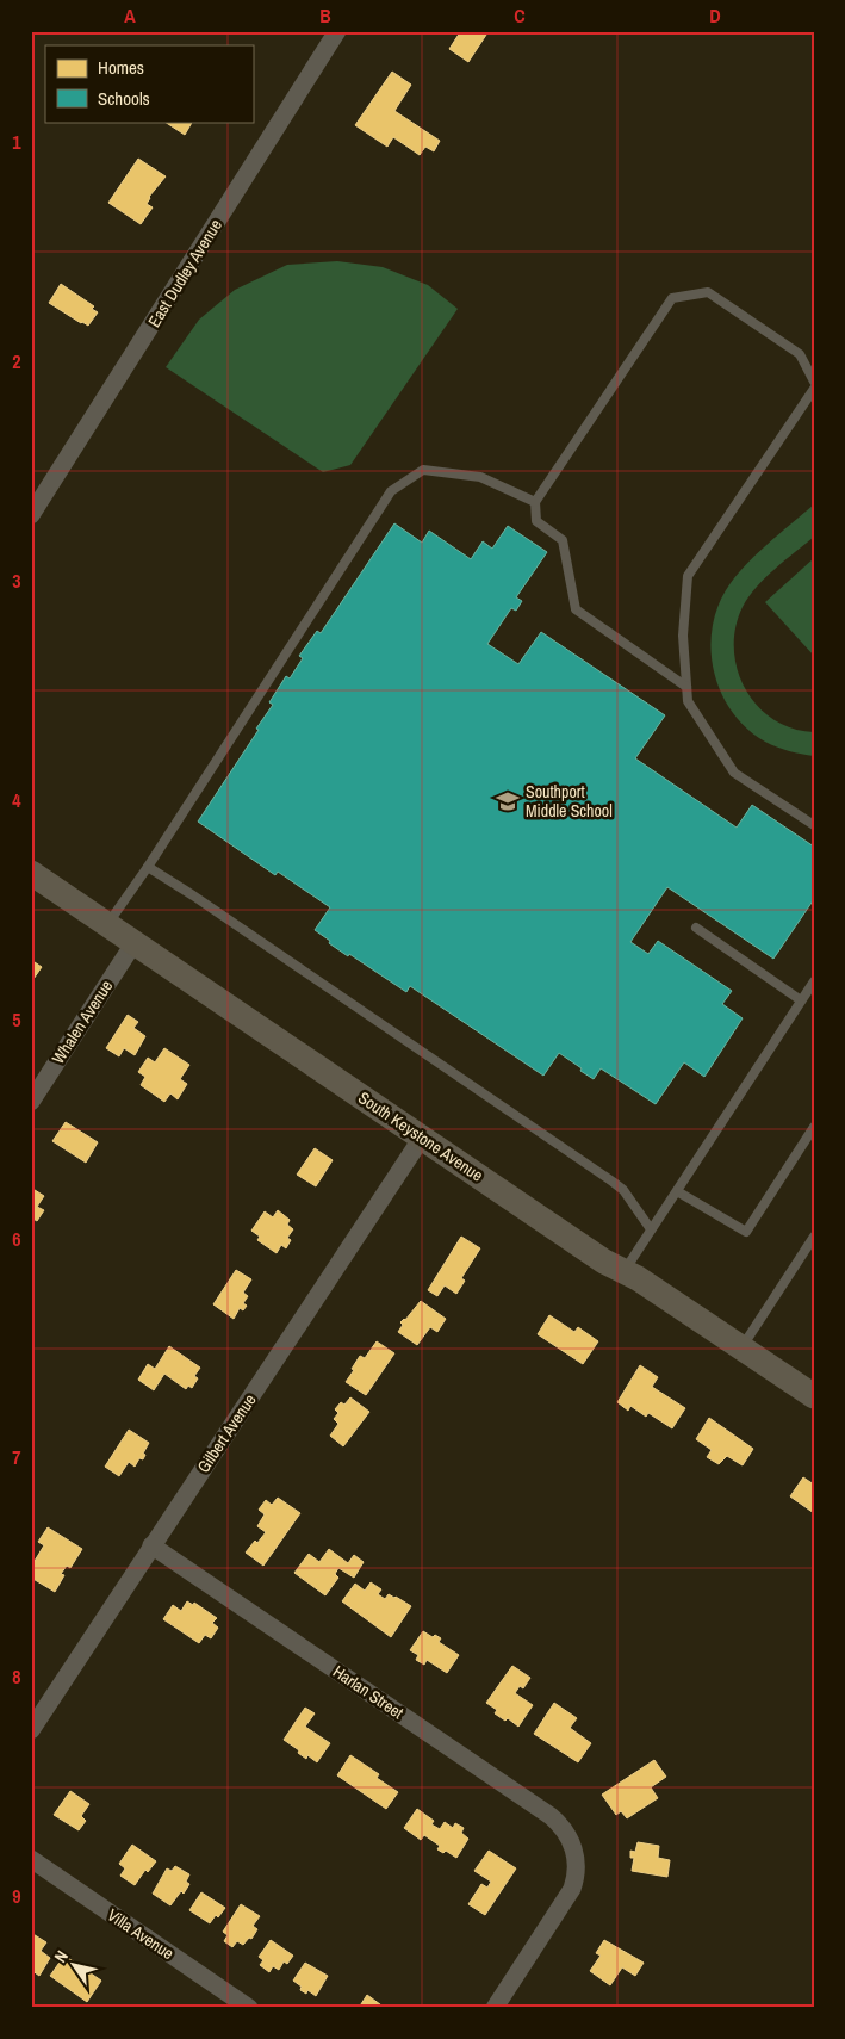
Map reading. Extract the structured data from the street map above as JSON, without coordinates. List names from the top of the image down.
{
  "streets": {
    "main road": ["South Keystone Avenue"],
    "street": [
      "East Dudley Avenue",
      "Whalen Avenue",
      "Gilbert Avenue",
      "Harlan Street",
      "Villa Avenue"
    ]
  },
  "crossings": [
    ["Whalen Avenue", "South Keystone Avenue"],
    ["South Keystone Avenue", "Gilbert Avenue"],
    ["Gilbert Avenue", "Harlan Street"]
  ],
  "places": {
    "school or university": ["Southport Middle School"]
  },
  "legend": ["Homes", "Schools"],
  "north": "top left",
  "grid": {
    "columns": [
      "A",
      "B",
      "C",
      "D"
    ],
    "rows": [
      "1",
      "2",
      "3",
      "4",
      "5",
      "6",
      "7",
      "8",
      "9"
    ]
  }
}
